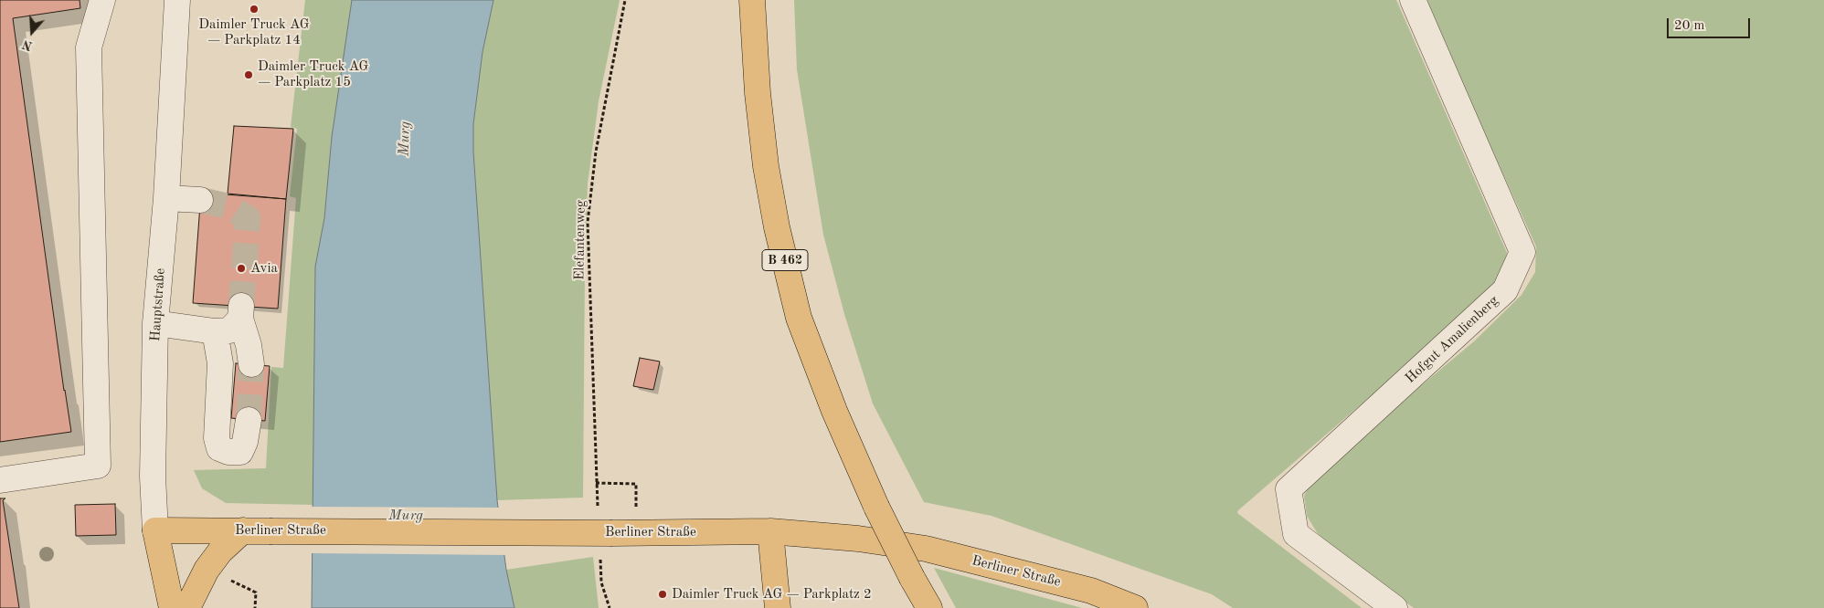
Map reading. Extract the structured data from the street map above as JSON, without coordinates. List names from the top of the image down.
{
  "streets": {
    "main road": ["B 462", "Hauptstraße", "Berliner Straße"],
    "street": ["Hofgut Amalienberg"],
    "path": ["Elefantenweg"]
  },
  "crossings": [
    ["Hauptstraße", "Berliner Straße"]
  ],
  "water": ["Murg"],
  "places": [
    "Daimler Truck AG − Parkplatz 14",
    "Daimler Truck AG − Parkplatz 15",
    "Avia",
    "Daimler Truck AG − Parkplatz 2"
  ],
  "scale_bar": "20 m",
  "north": "bottom"
}
